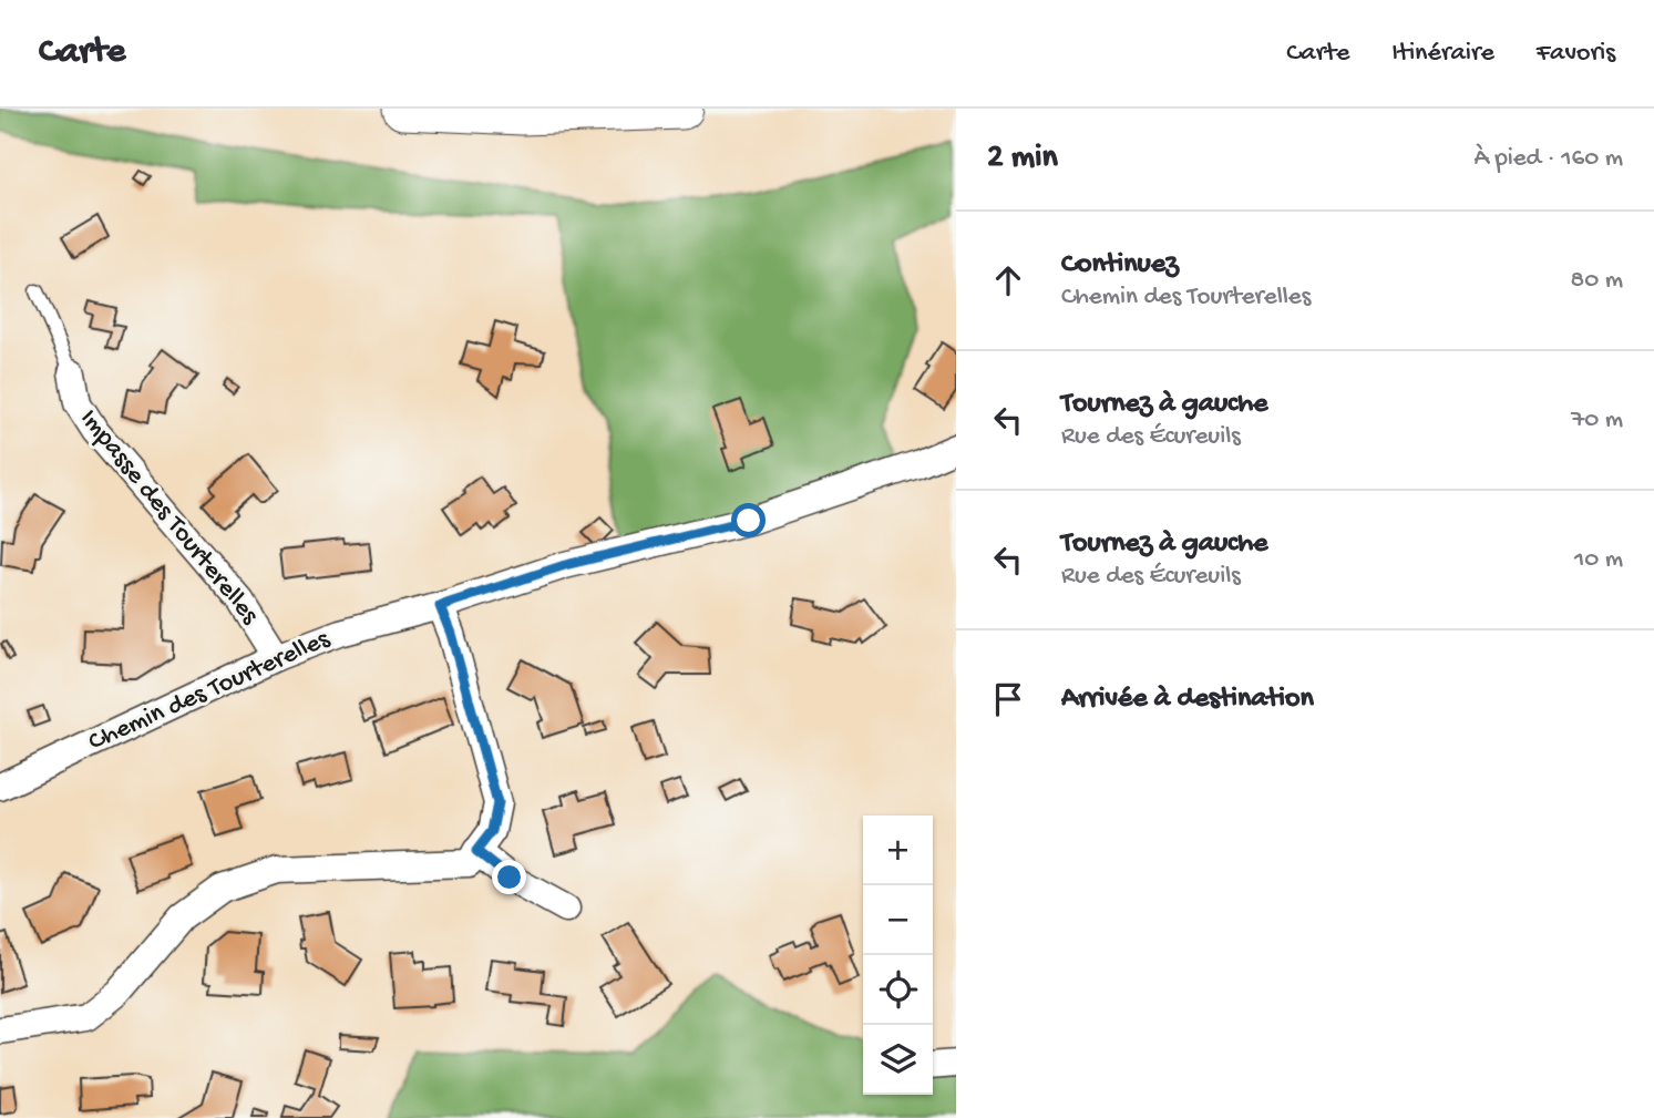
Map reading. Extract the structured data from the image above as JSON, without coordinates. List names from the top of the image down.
{
  "streets": {
    "street": ["Impasse des Tourterelles", "Chemin des Tourterelles"]
  },
  "crossings": [
    ["Impasse des Tourterelles", "Chemin des Tourterelles"]
  ],
  "page": {
    "header": "Carte",
    "nav": ["Carte", "Itinéraire", "Favoris"],
    "heading": ["2 min", "À pied · 160 m"],
    "list": [
      ["Continuez", "Chemin des Tourterelles", "80 m"],
      ["Tournez à gauche", "Rue des Écureuils", "70 m"],
      ["Tournez à gauche", "Rue des Écureuils", "10 m"],
      "Arrivée à destination"
    ],
    "map_buttons": ["+", "−"]
  }
}
